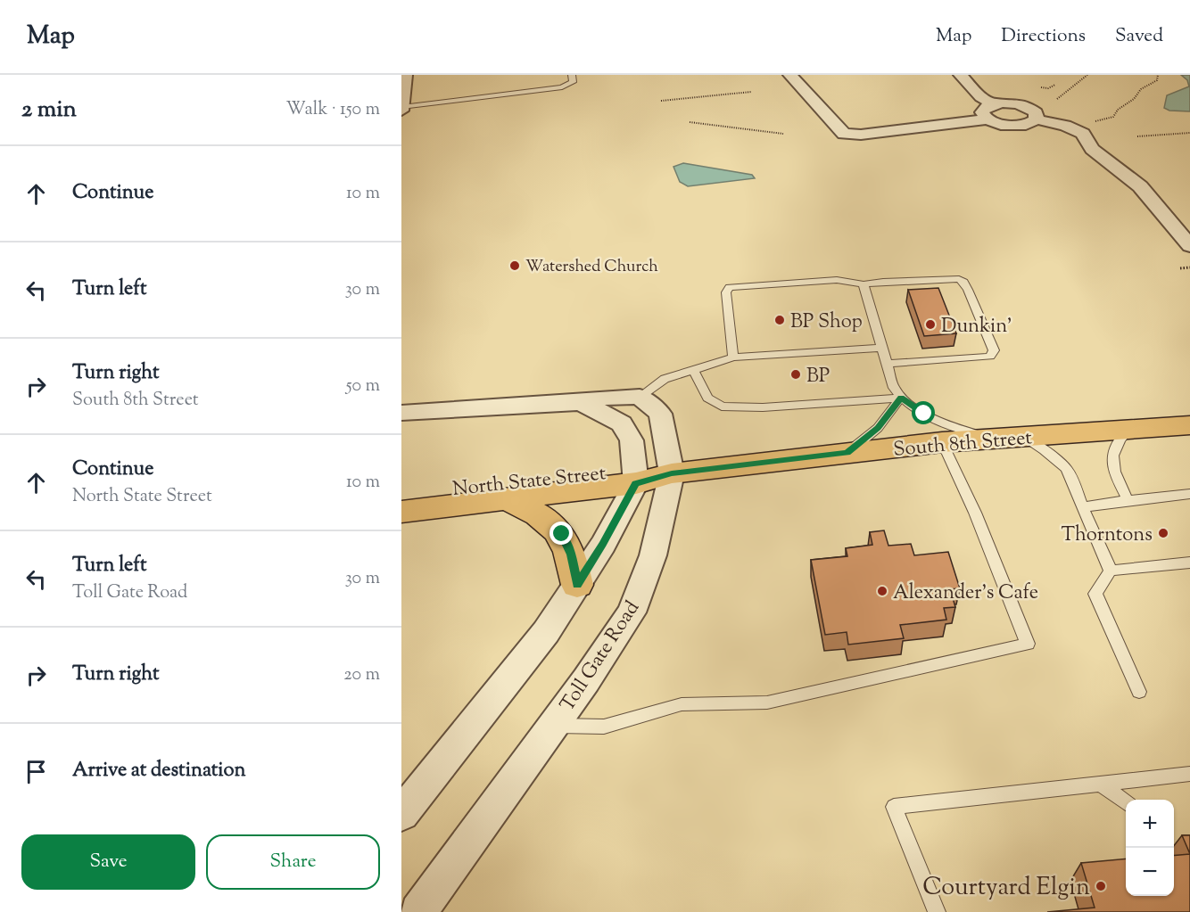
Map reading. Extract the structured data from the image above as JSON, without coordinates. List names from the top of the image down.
{
  "streets": {
    "main road": ["South 8th Street", "North State Street"],
    "street": ["Toll Gate Road"]
  },
  "crossings": [
    ["South 8th Street", "North State Street"],
    ["South 8th Street", "Toll Gate Road"],
    ["North State Street", "Toll Gate Road"]
  ],
  "places": [
    "Watershed Church",
    "BP Shop",
    "Dunkin'",
    "BP",
    "Thorntons",
    "Alexander's Cafe",
    "Courtyard Elgin"
  ],
  "page": {
    "header": "Map",
    "nav": ["Map", "Directions", "Saved"],
    "heading": ["2 min", "Walk · 150 m"],
    "list": [
      ["Continue", "10 m"],
      ["Turn left", "30 m"],
      ["Turn right", "South 8th Street", "50 m"],
      ["Continue", "North State Street", "10 m"],
      ["Turn left", "Toll Gate Road", "30 m"],
      ["Turn right", "20 m"],
      "Arrive at destination"
    ],
    "map_buttons": ["+", "−"],
    "buttons": ["Save", "Share"]
  }
}
